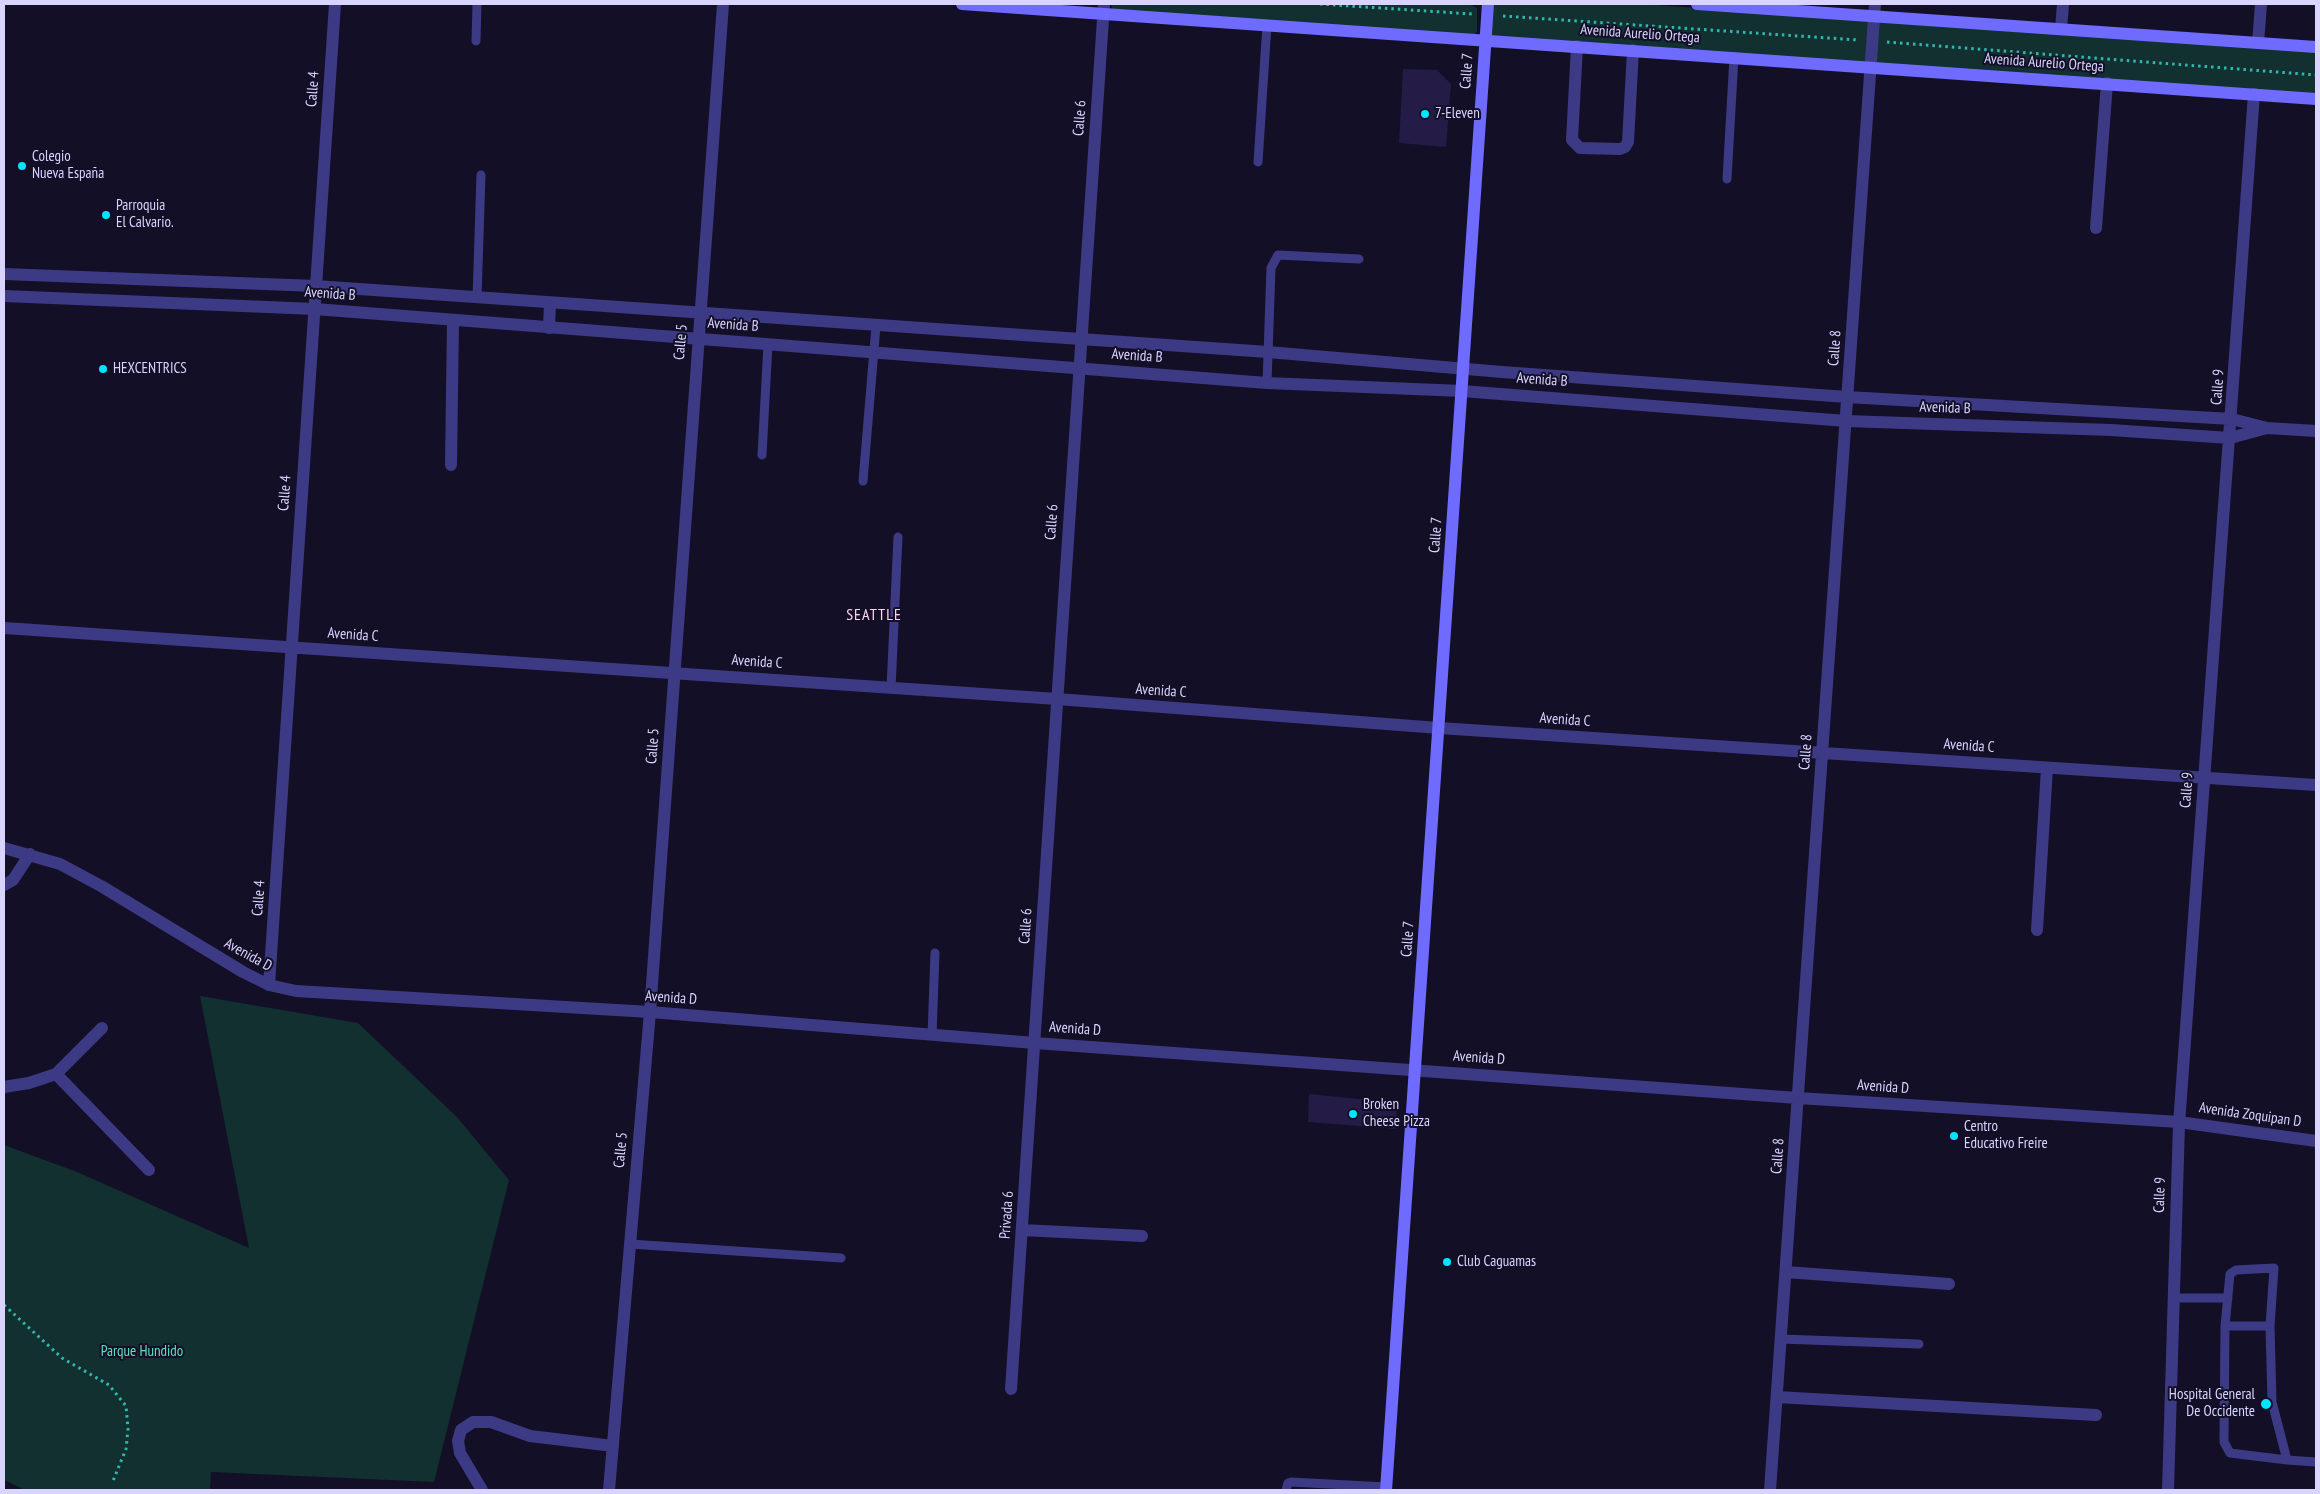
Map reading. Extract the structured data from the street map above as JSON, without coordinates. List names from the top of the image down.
{
  "streets": {
    "main road": ["Avenida Aurelio Ortega", "Calle 7"],
    "street": [
      "Calle 4",
      "Calle 6",
      "Avenida B",
      "Calle 5",
      "Calle 8",
      "Calle 9",
      "Avenida C",
      "Avenida D",
      "Avenida Zoquipan D",
      "Privada 6"
    ]
  },
  "crossings": [
    ["Avenida Aurelio Ortega", "Calle 7"],
    ["Avenida Aurelio Ortega", "Calle 6"],
    ["Avenida Aurelio Ortega", "Calle 8"],
    ["Avenida Aurelio Ortega", "Calle 9"],
    ["Calle 7", "Avenida B"],
    ["Calle 7", "Avenida C"],
    ["Calle 7", "Avenida D"],
    ["Calle 4", "Avenida B"],
    ["Calle 4", "Avenida C"],
    ["Calle 4", "Avenida D"],
    ["Calle 6", "Avenida B"],
    ["Calle 6", "Avenida C"],
    ["Calle 6", "Avenida D"],
    ["Calle 6", "Privada 6"],
    ["Avenida B", "Calle 5"],
    ["Avenida B", "Calle 8"],
    ["Avenida B", "Calle 9"],
    ["Calle 5", "Avenida C"],
    ["Calle 5", "Avenida D"],
    ["Calle 8", "Avenida C"],
    ["Calle 8", "Avenida D"],
    ["Calle 9", "Avenida C"],
    ["Calle 9", "Avenida D"],
    ["Calle 9", "Avenida Zoquipan D"],
    ["Avenida D", "Avenida Zoquipan D"],
    ["Avenida D", "Privada 6"]
  ],
  "districts": ["SEATTLE"],
  "parks": ["Parque Hundido"],
  "places": [
    "7-Eleven",
    "Colegio Nueva España",
    "Parroquia El Calvario.",
    "HEXCENTRICS",
    "Broken Cheese Pizza",
    "Centro Educativo Freire",
    "Club Caguamas",
    "Hospital General De Occidente"
  ]
}
